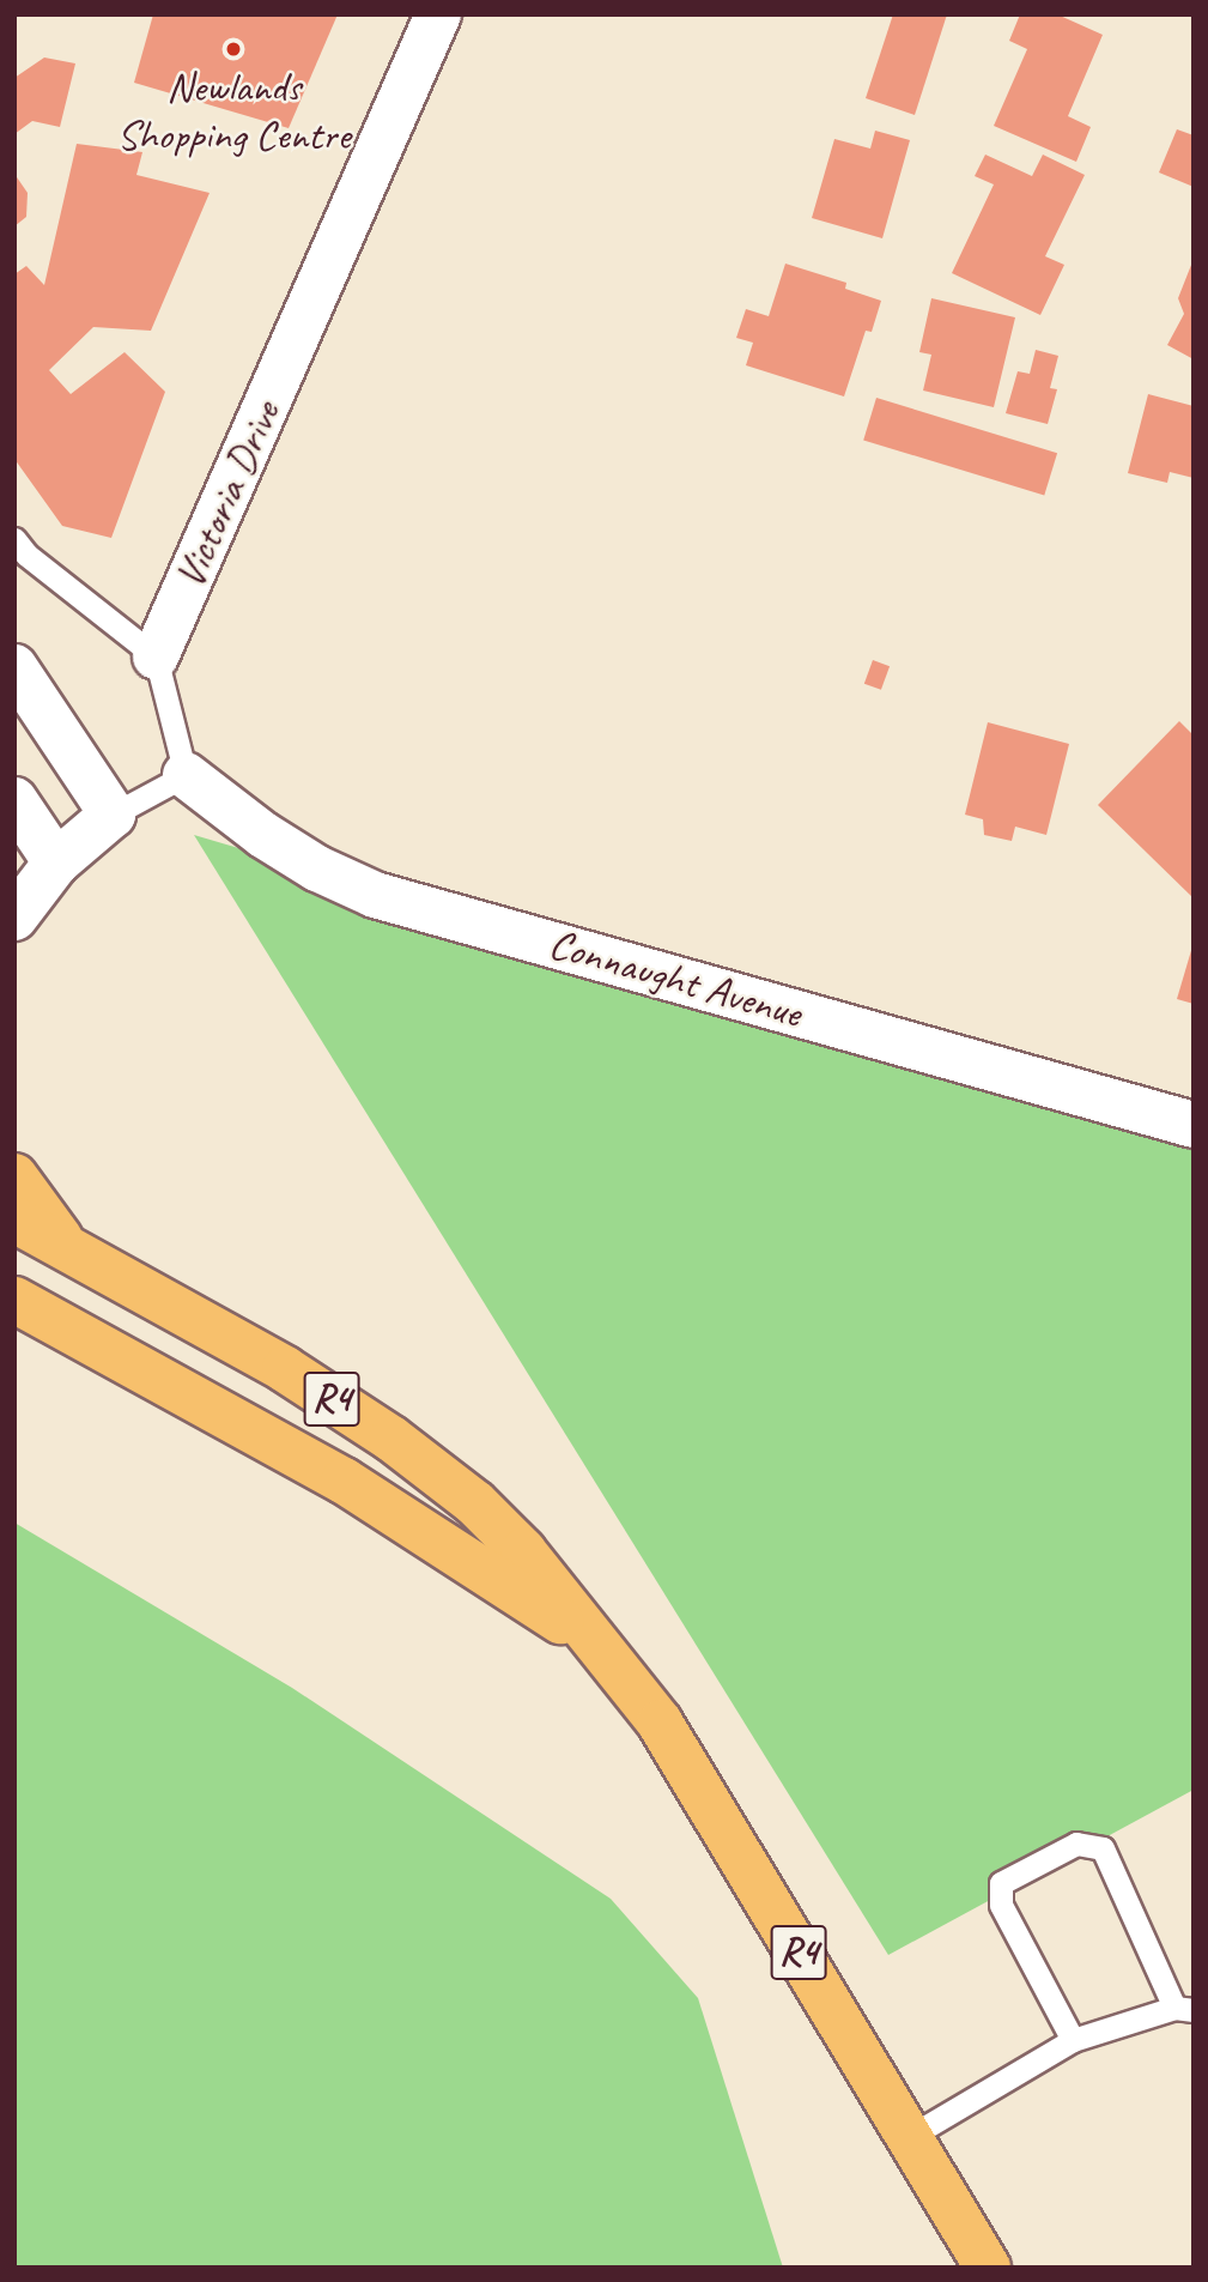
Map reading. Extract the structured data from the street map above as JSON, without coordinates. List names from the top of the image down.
{
  "streets": {
    "highway": ["R4"],
    "street": ["Victoria Drive", "Connaught Avenue"]
  },
  "places": ["Newlands Shopping Centre"]
}
